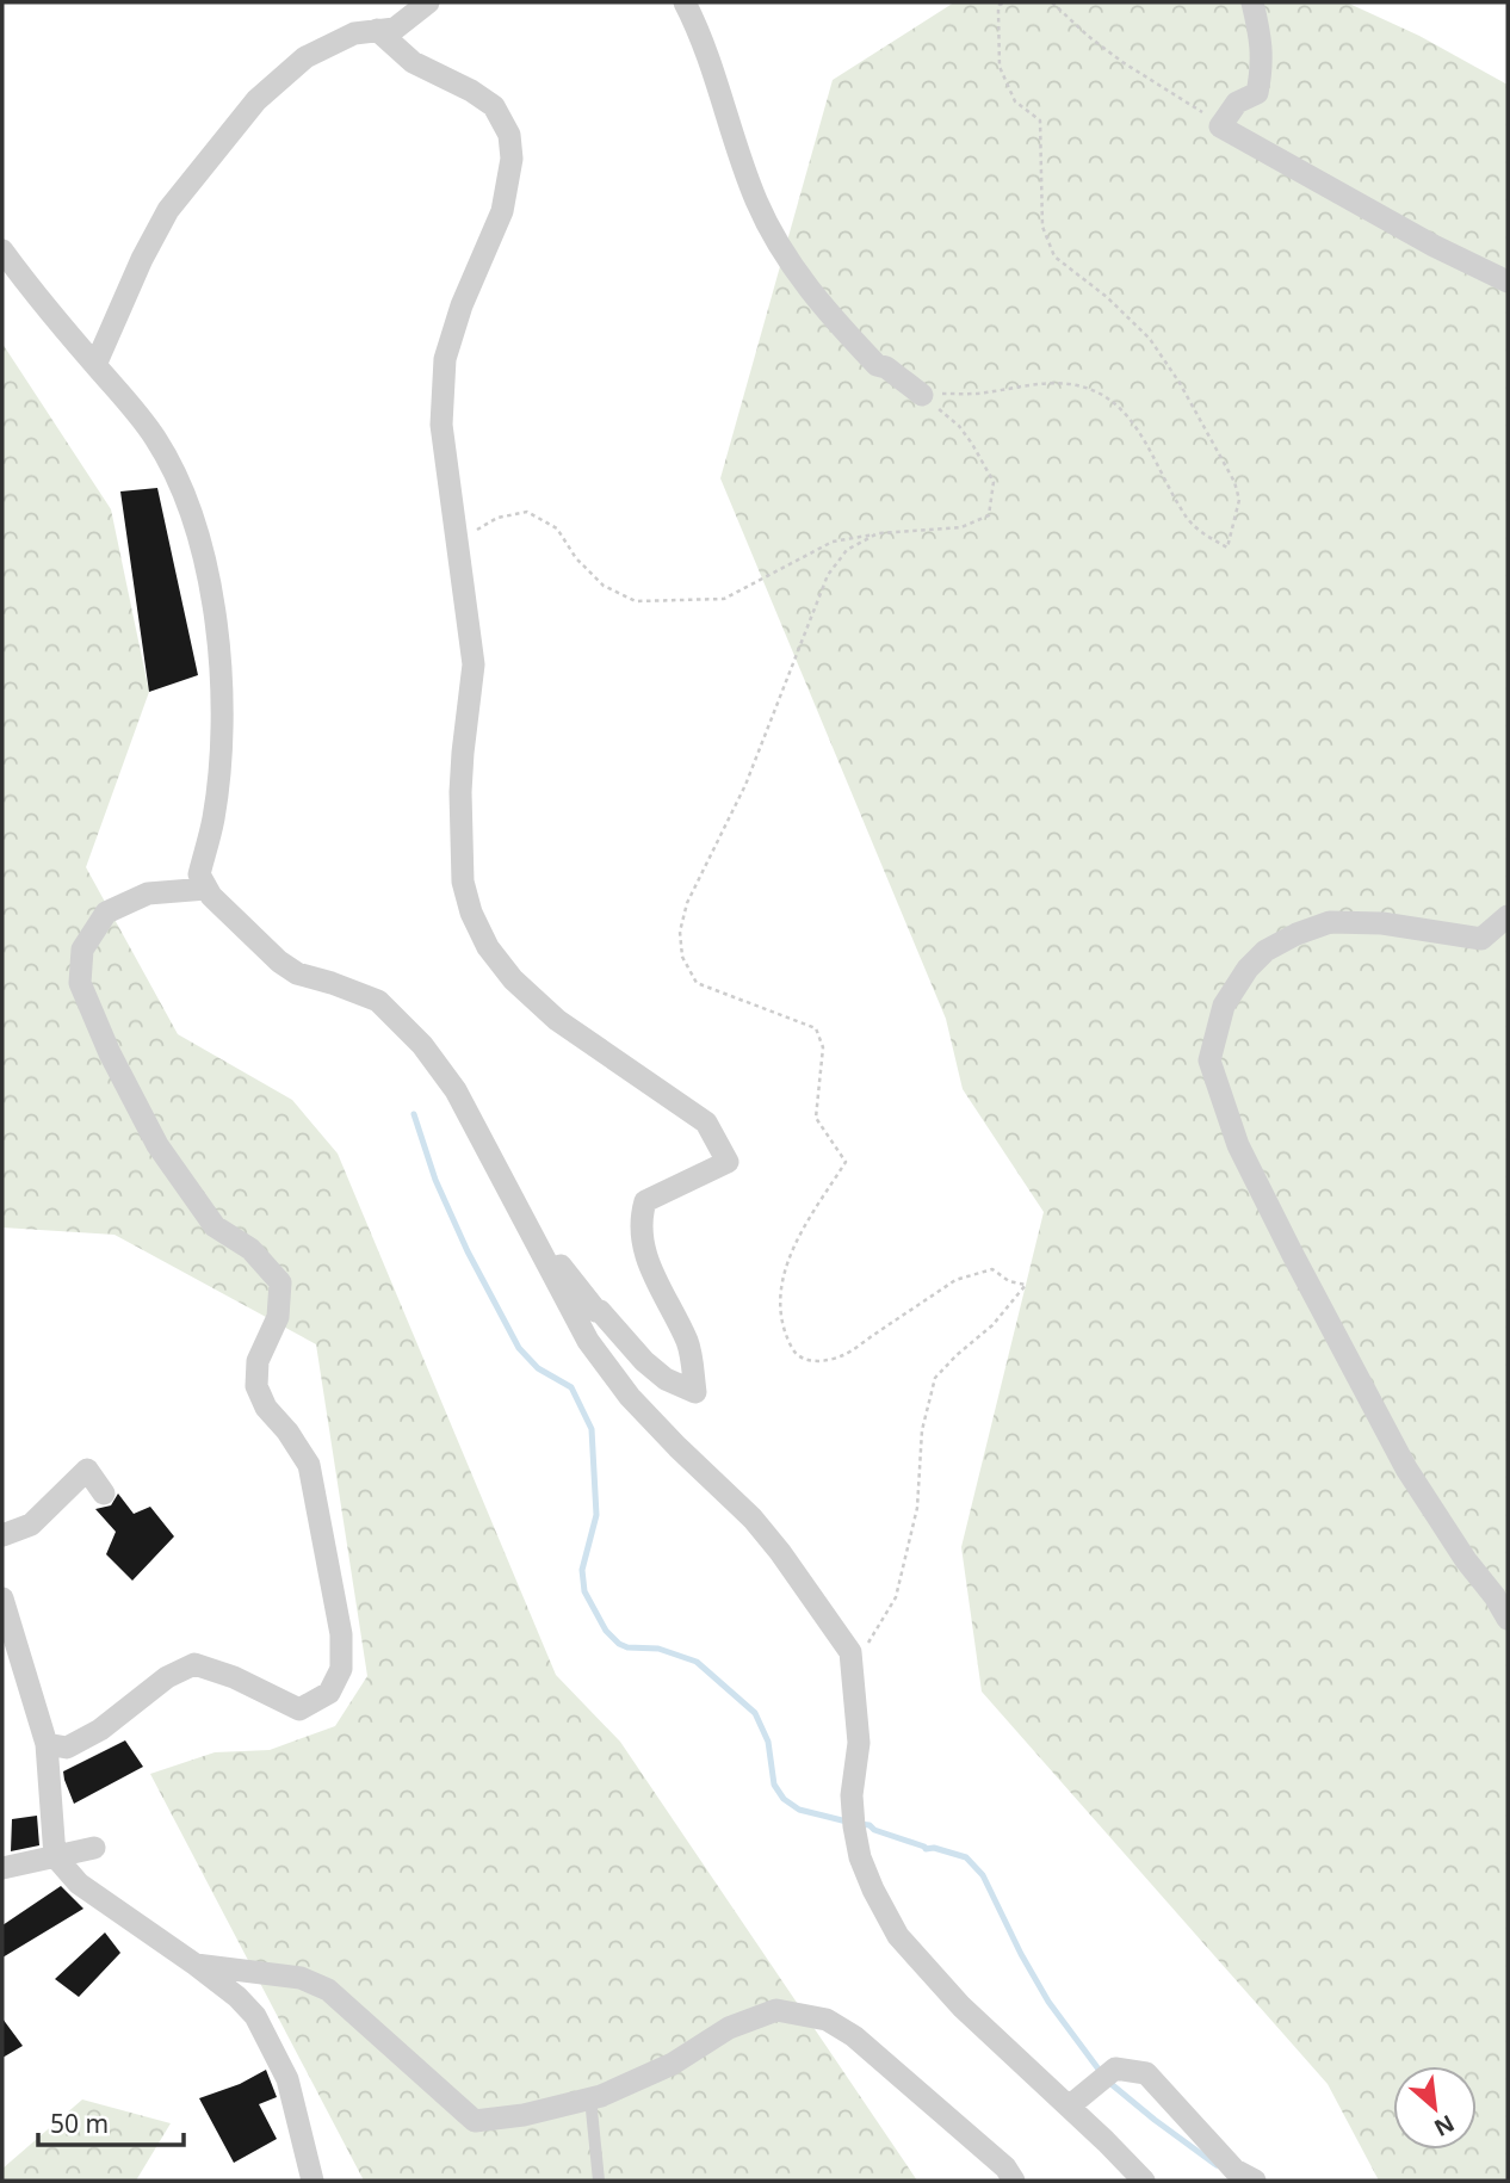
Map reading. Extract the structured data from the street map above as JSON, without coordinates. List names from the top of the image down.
{
  "scale_bar": "50 m",
  "north": "bottom right"
}
